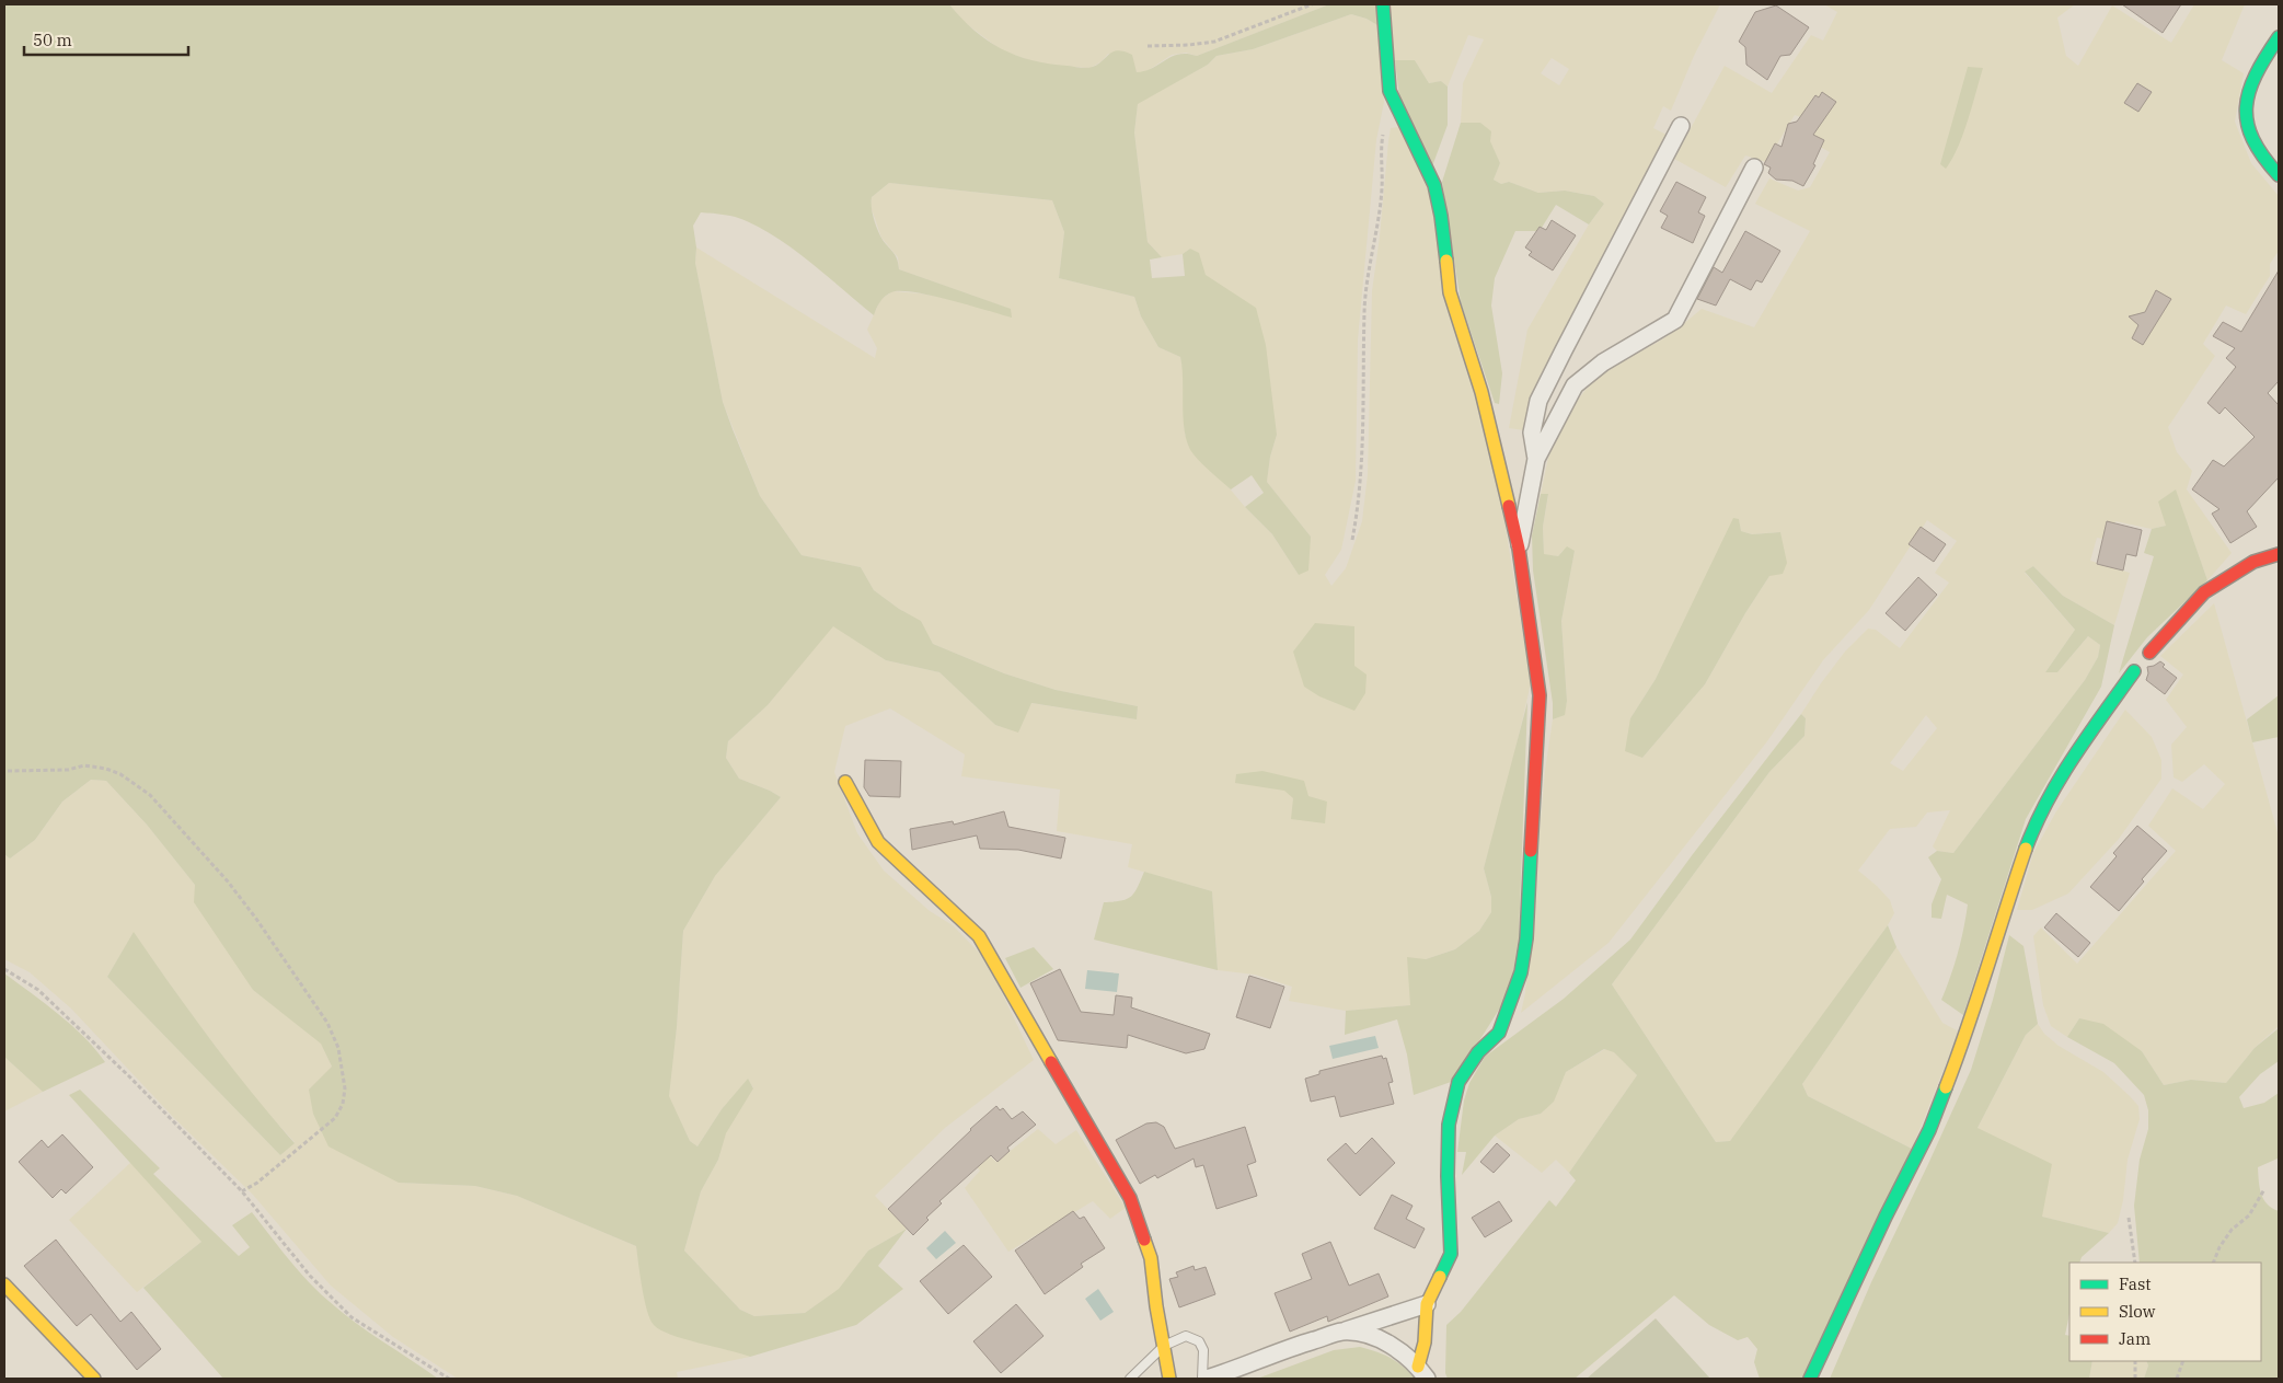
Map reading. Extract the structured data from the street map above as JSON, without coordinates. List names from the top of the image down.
{
  "legend": ["Fast", "Slow", "Jam"],
  "scale_bar": "50 m"
}
